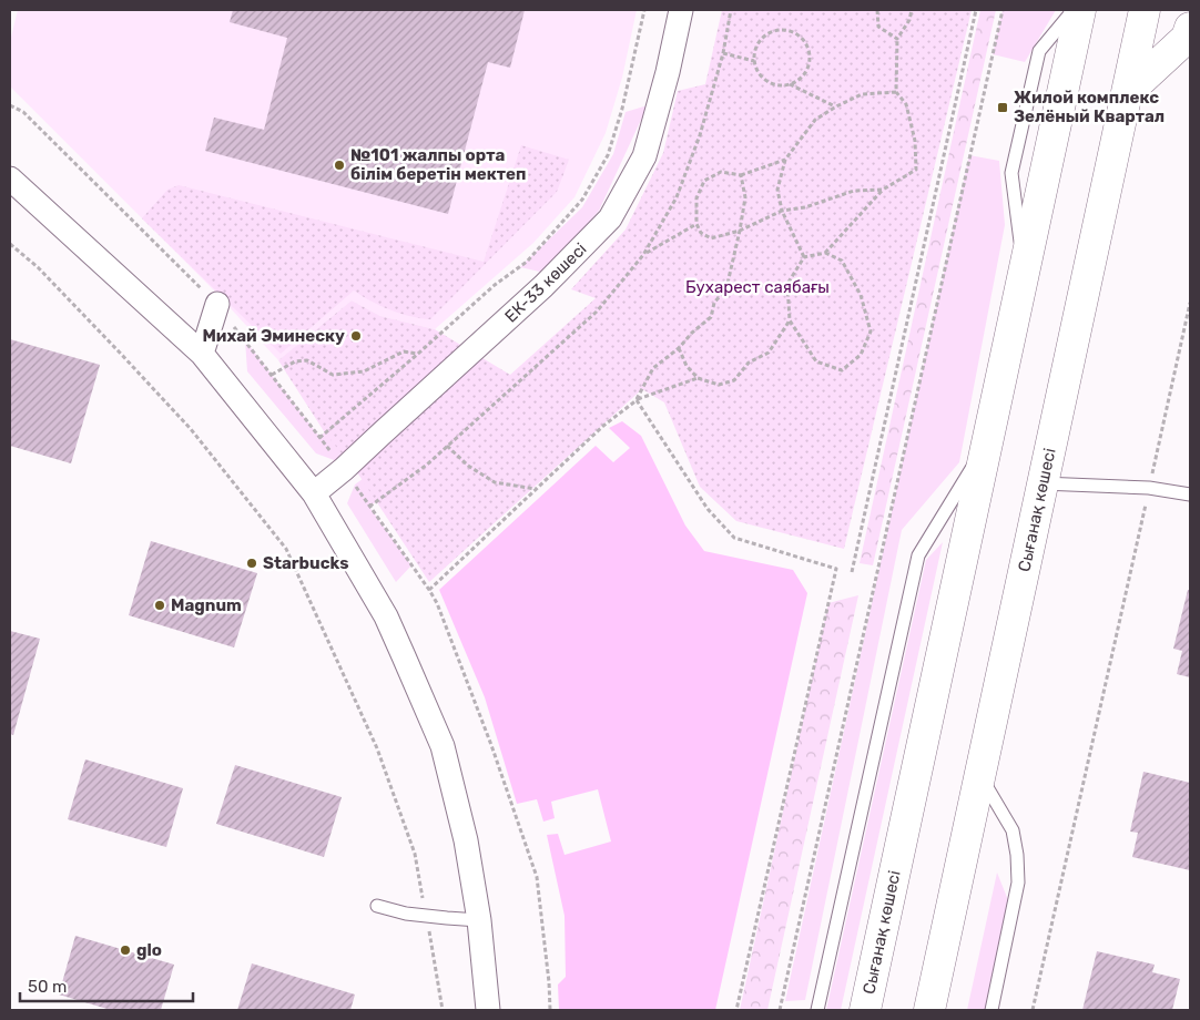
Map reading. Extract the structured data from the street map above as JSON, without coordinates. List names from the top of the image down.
{
  "streets": {
    "main road": ["Сығанақ көшесі"],
    "street": ["ЕК-33 көшесі"]
  },
  "parks": ["Бухарест саябағы"],
  "places": {
    "transit": ["Жилой комплекс Зелёный Квартал"],
    "other": [
      "№101 жалпы орта білім беретін мектеп",
      "Михай Эминеску",
      "Starbucks",
      "Magnum",
      "glo"
    ]
  },
  "scale_bar": "50 m"
}
